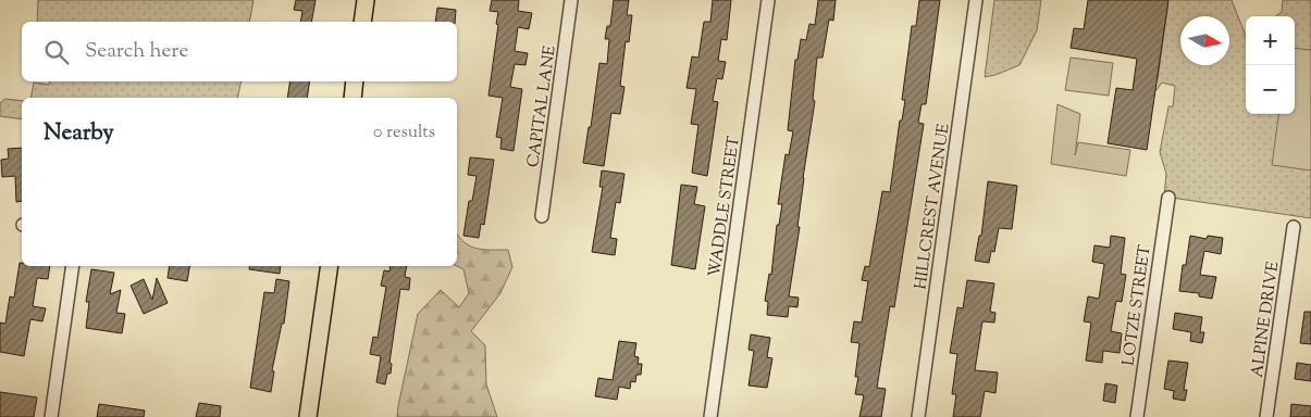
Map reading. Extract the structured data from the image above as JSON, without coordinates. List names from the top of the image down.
{
  "streets": {
    "street": [
      "CAPITAL LANE",
      "WADDLE STREET",
      "HILLCREST AVENUE",
      "LOTZE STREET",
      "ALPINE DRIVE"
    ]
  },
  "north": "right",
  "page": {
    "map_buttons": ["+", "−"],
    "search": "Search here",
    "heading": ["Nearby", "0 results"]
  }
}
